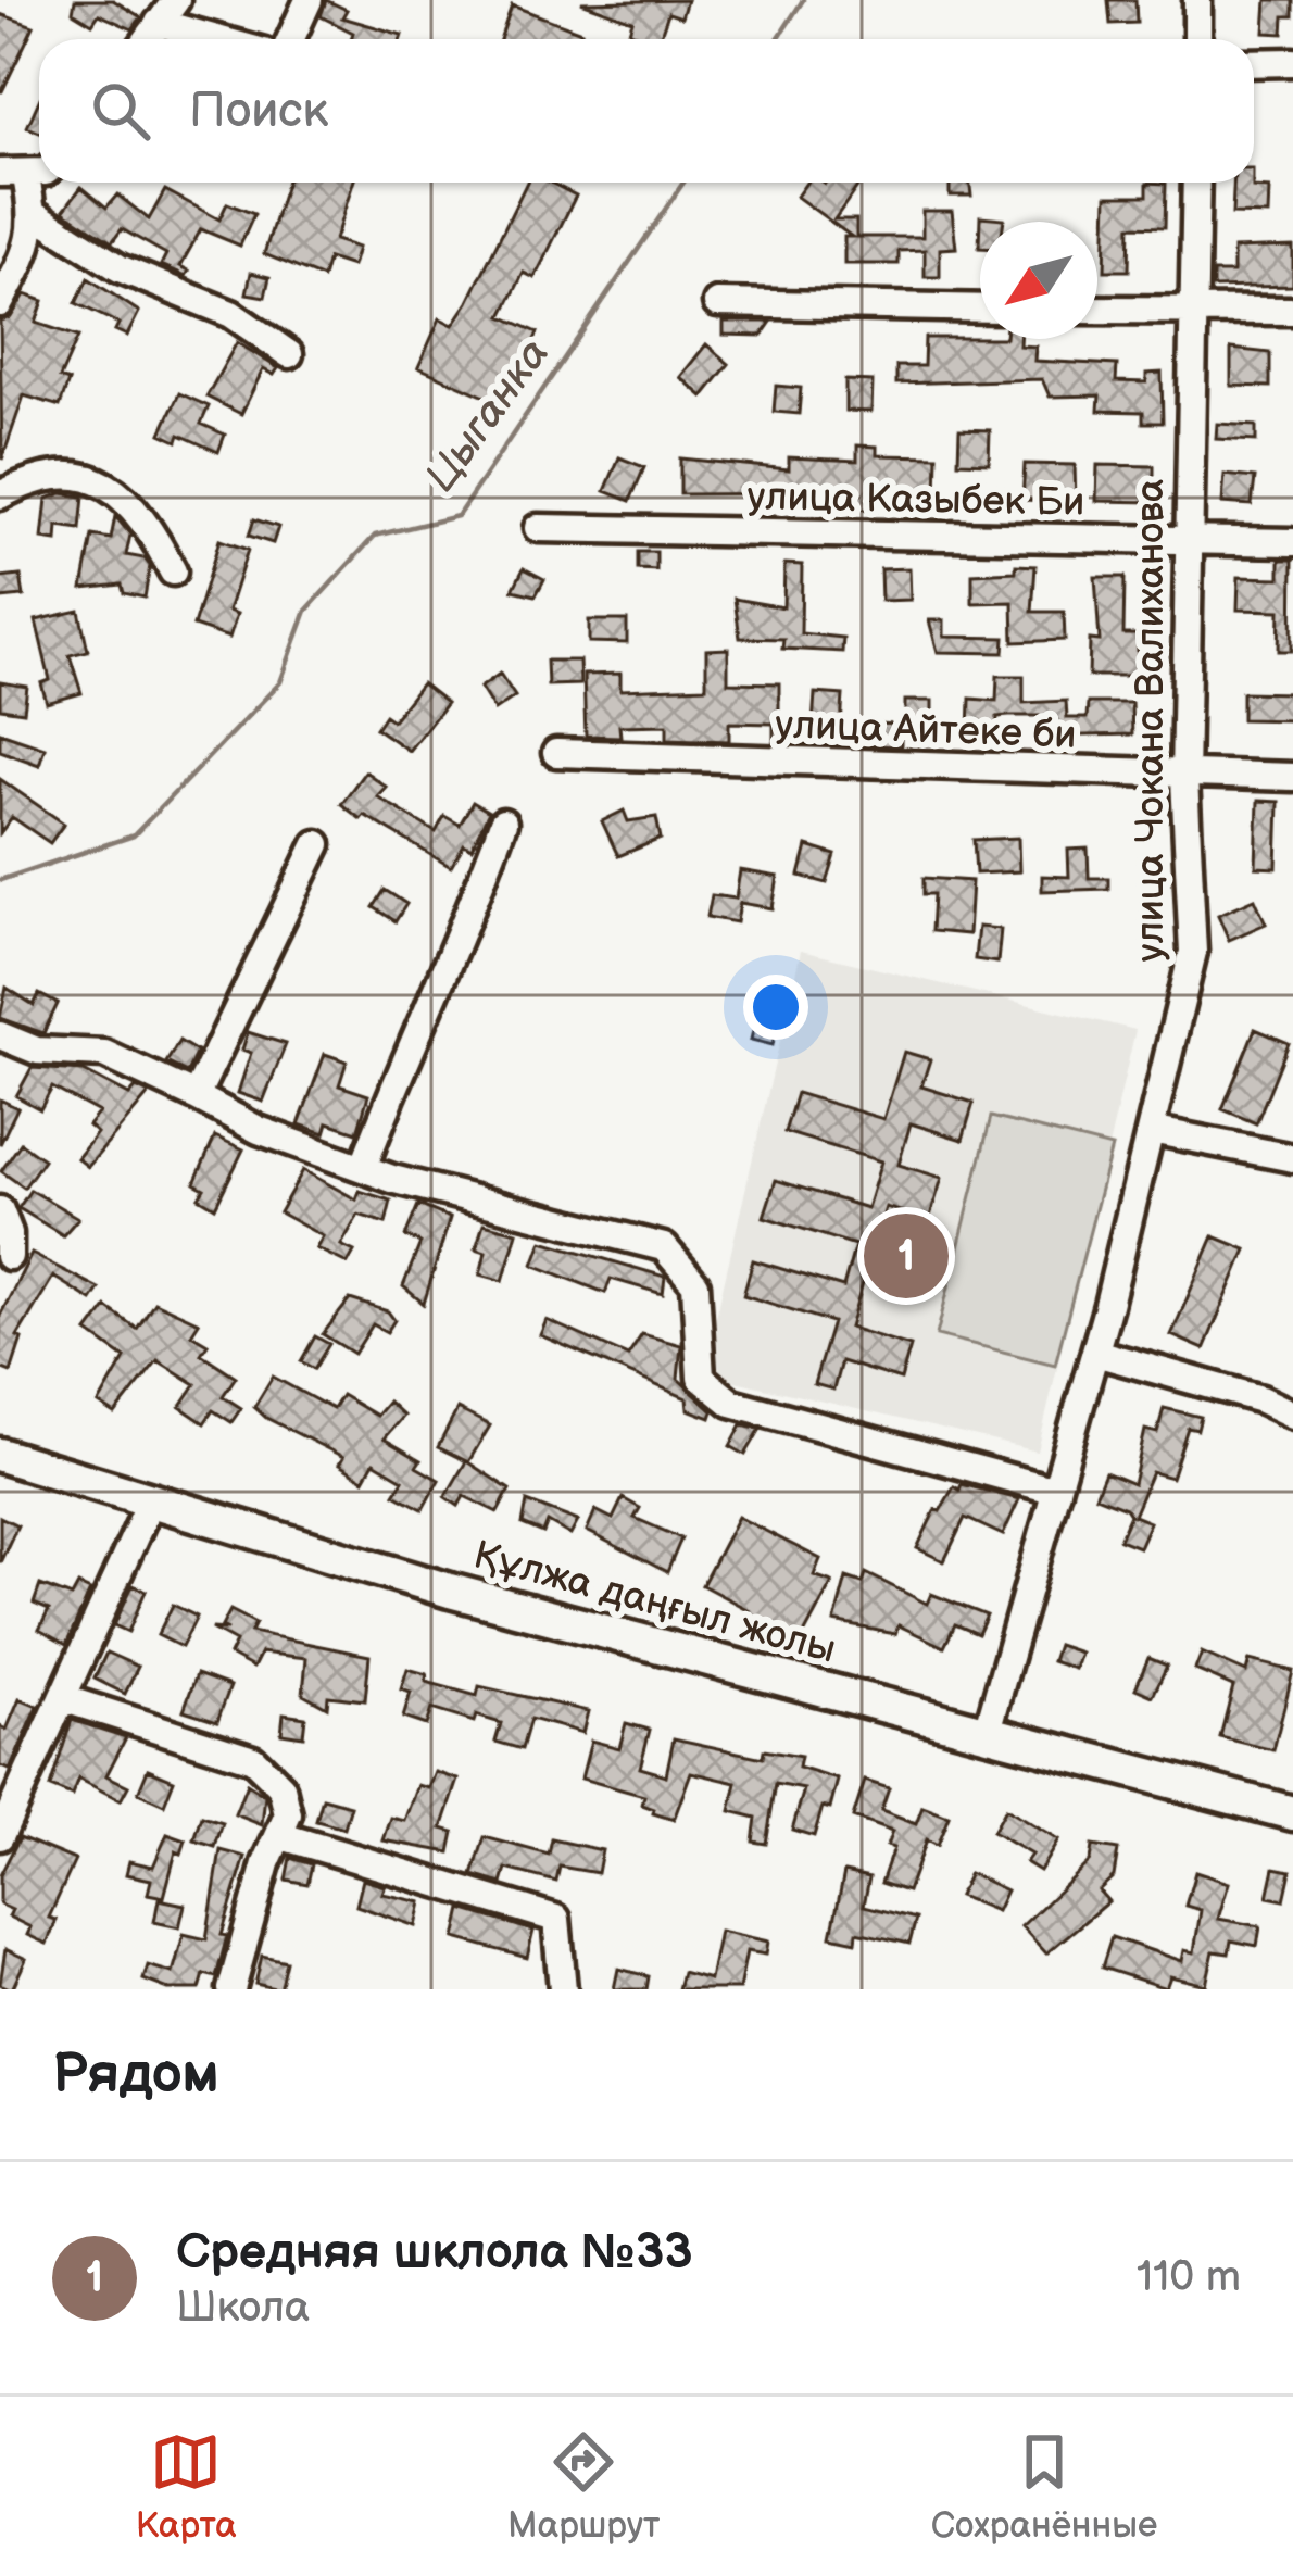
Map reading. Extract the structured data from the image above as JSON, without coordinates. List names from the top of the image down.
{
  "streets": {
    "main road": ["Құлжа даңғыл жолы"],
    "street": ["улица Казыбек Би", "улица Чокана Валиханова", "улица Айтеке би"]
  },
  "crossings": [
    ["улица Казыбек Би", "улица Чокана Валиханова"],
    ["улица Чокана Валиханова", "улица Айтеке би"],
    ["улица Чокана Валиханова", "Құлжа даңғыл жолы"]
  ],
  "water": ["Цыганка"],
  "north": "bottom left",
  "page": {
    "search": "Поиск",
    "pins": "1",
    "heading": "Рядом",
    "list": [
      {
        "mark": "1",
        "name": "Средняя шклола №33",
        "note": "Школа",
        "value": "110 m"
      }
    ],
    "nav": ["Карта", "Маршрут", "Сохранённые"]
  }
}
